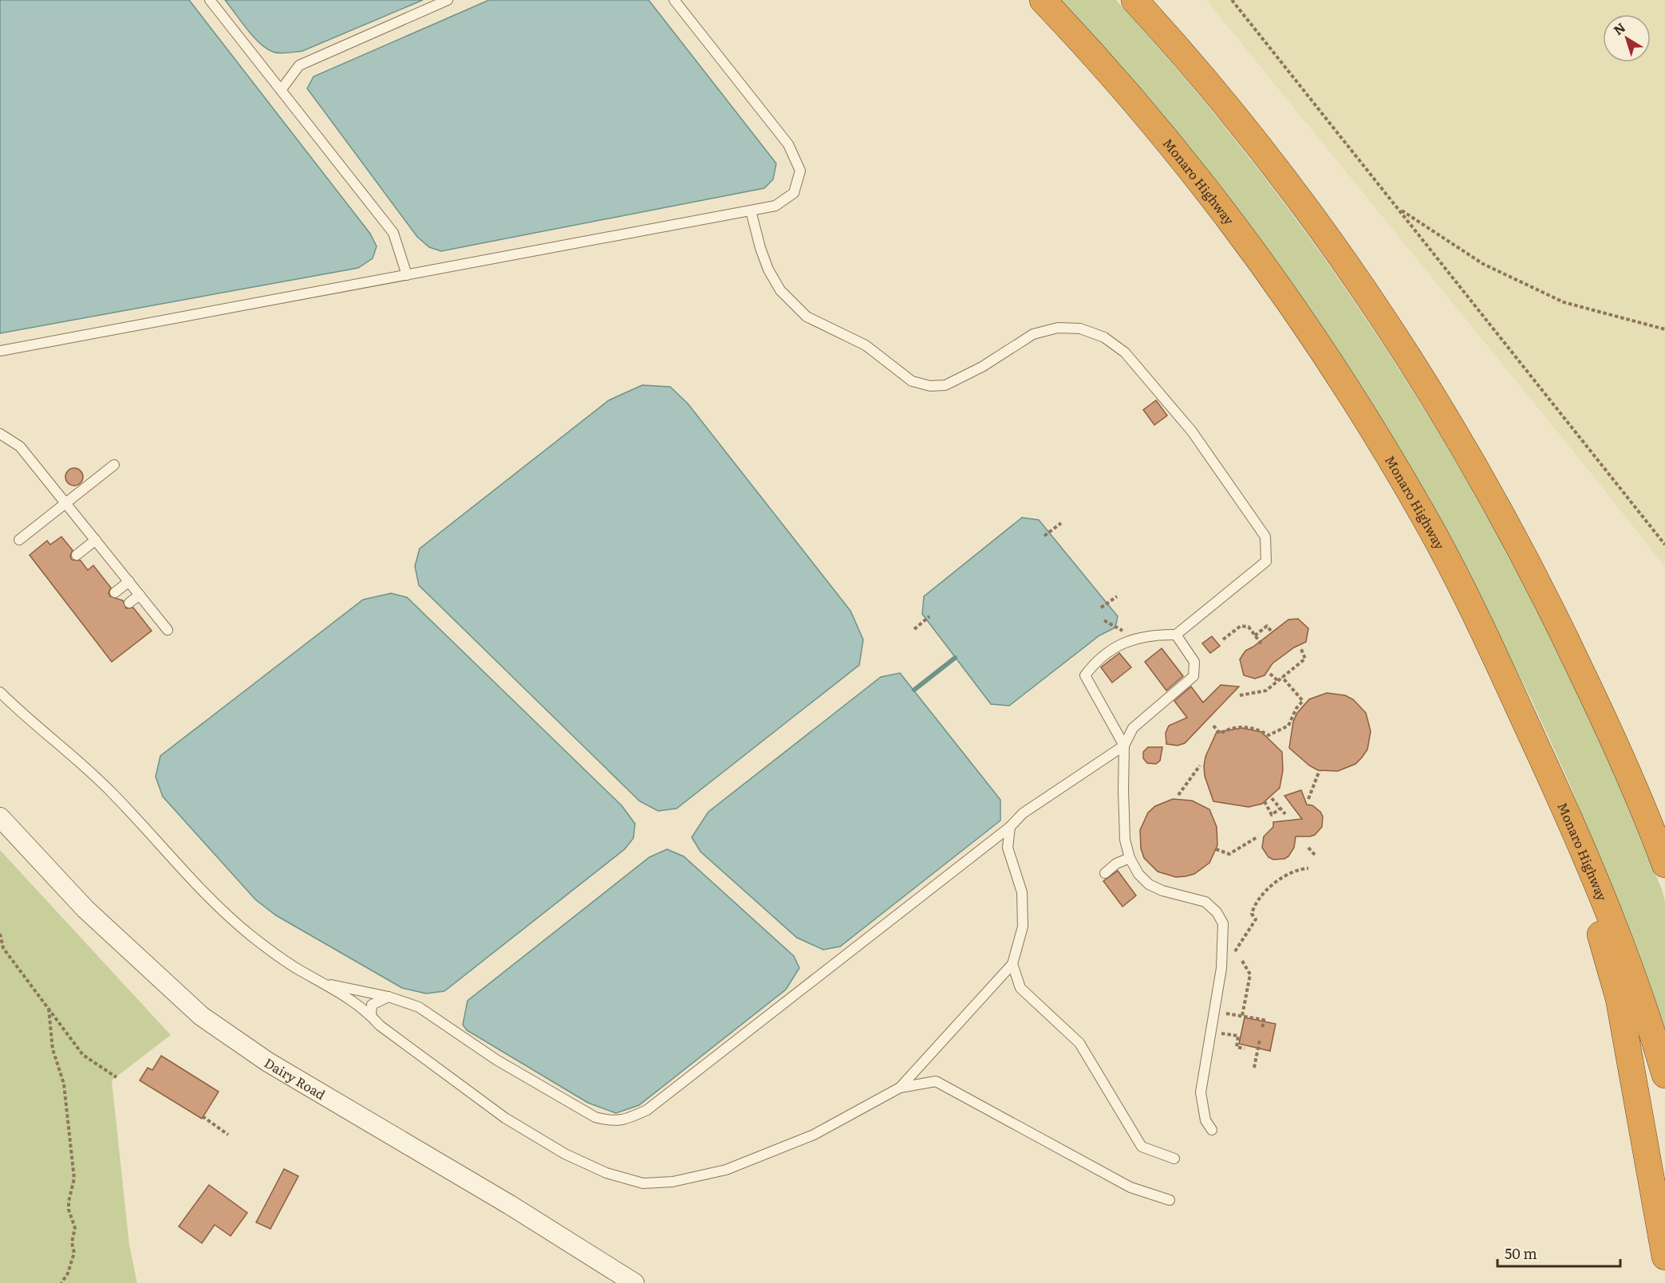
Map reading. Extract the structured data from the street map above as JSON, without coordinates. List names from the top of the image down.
{
  "streets": {
    "highway": ["Monaro Highway"],
    "street": ["Dairy Road"]
  },
  "scale_bar": "50 m",
  "north": "top left"
}
